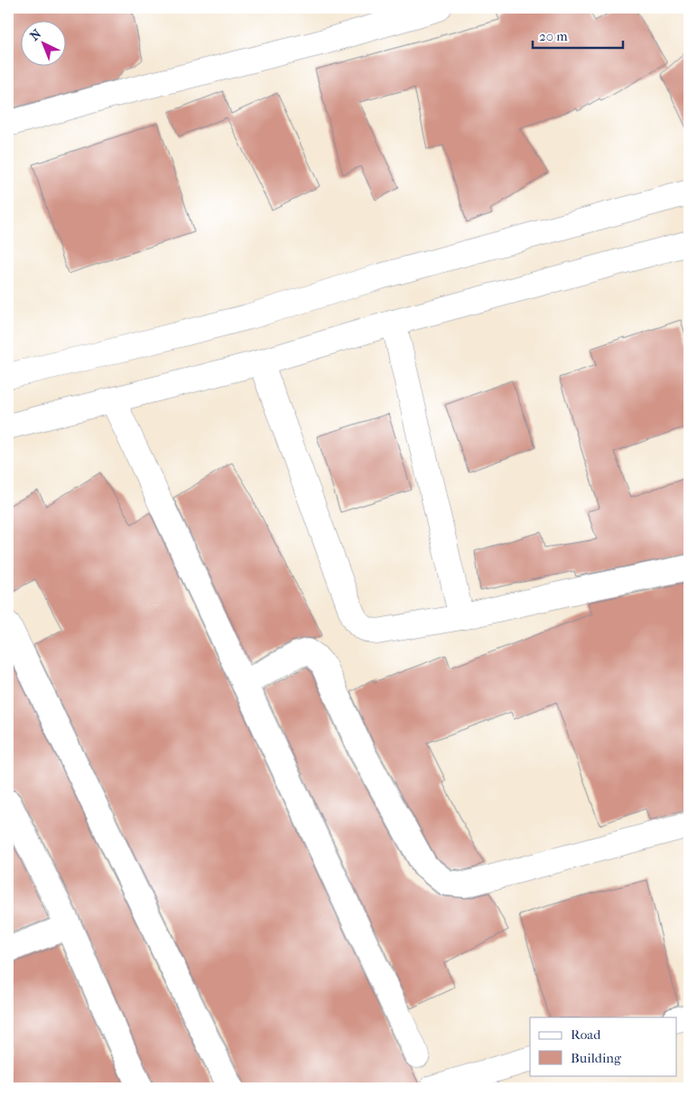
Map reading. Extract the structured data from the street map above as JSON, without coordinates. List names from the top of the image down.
{
  "legend": ["Road", "Building"],
  "scale_bar": "20 m",
  "north": "top left"
}
